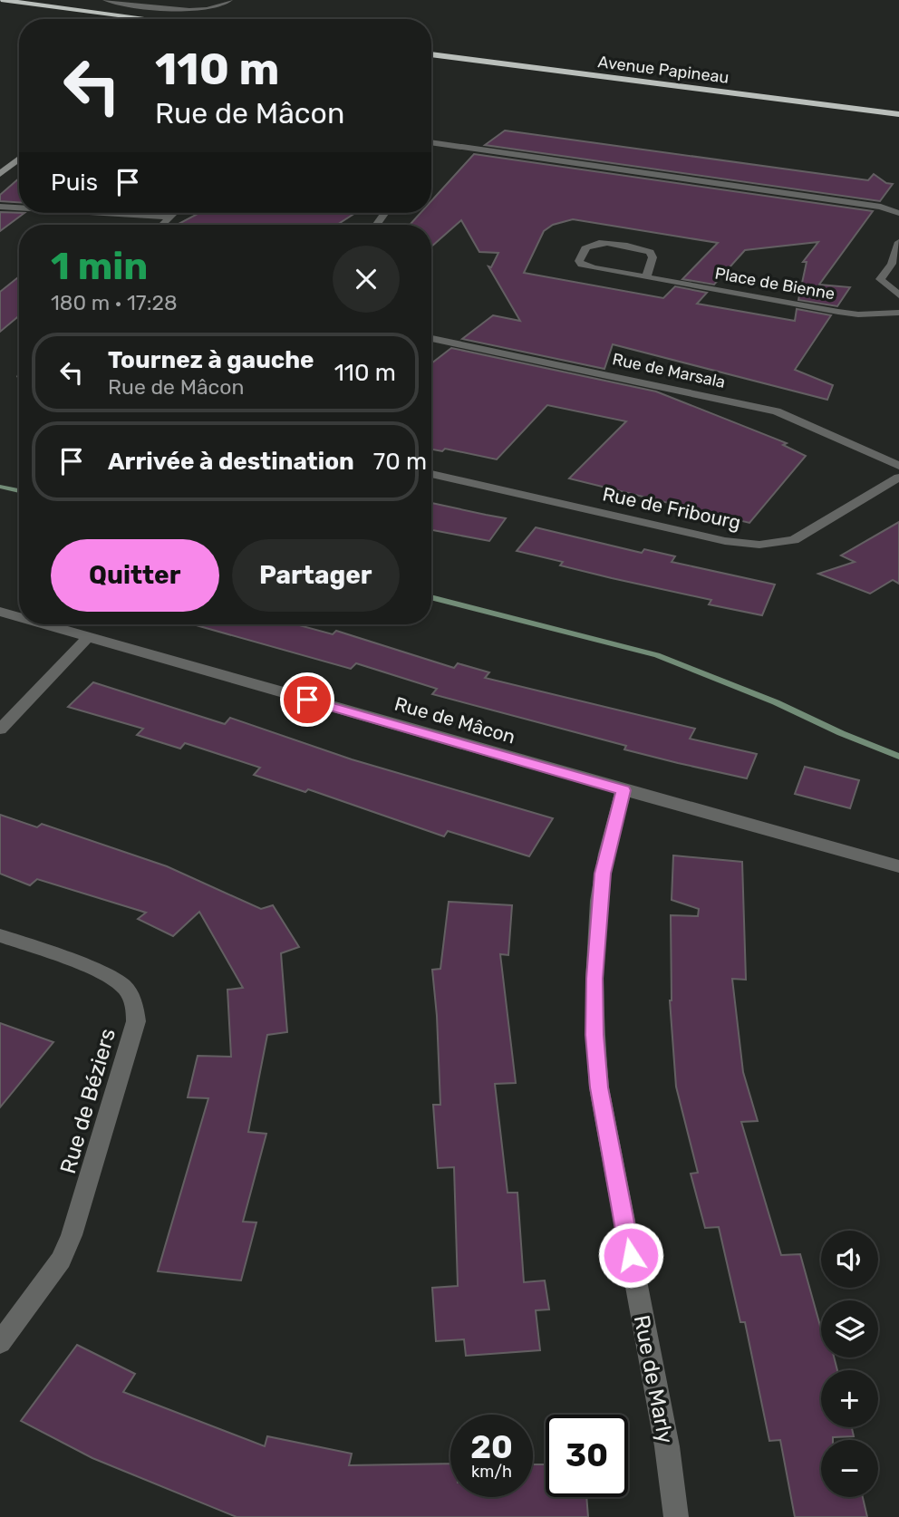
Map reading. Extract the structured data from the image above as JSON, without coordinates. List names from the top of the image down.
{
  "streets": {
    "highway": ["Avenue Papineau"],
    "street": [
      "Place de Bienne",
      "Rue de Marsala",
      "Rue de Fribourg",
      "Rue de Mâcon",
      "Rue de Béziers",
      "Rue de Marly"
    ]
  },
  "crossings": [
    ["Rue de Mâcon", "Rue de Marly"]
  ],
  "page": {
    "turn": ["110 m", "Rue de Mâcon"],
    "then": "Puis",
    "heading": ["1 min", "180 m · 17:28"],
    "list": [
      {
        "name": "Tournez à gauche",
        "note": "Rue de Mâcon",
        "value": "110 m"
      },
      {
        "name": "Arrivée à destination",
        "value": "70 m"
      }
    ],
    "buttons": ["Quitter", "Partager"],
    "map_buttons": ["+", "−"],
    "speed": "20 km/h",
    "limit": "30"
  }
}
